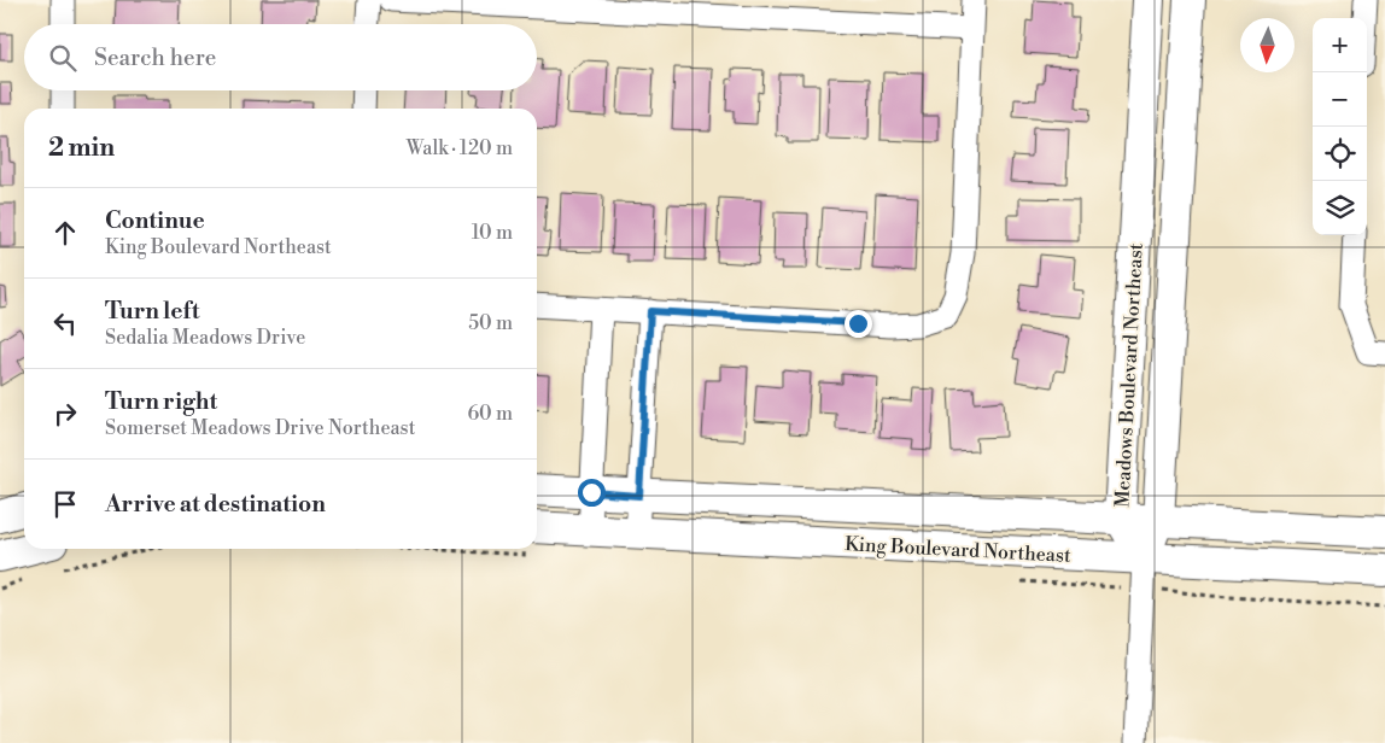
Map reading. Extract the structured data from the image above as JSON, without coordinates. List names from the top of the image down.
{
  "streets": {
    "street": ["Meadows Boulevard Northeast", "King Boulevard Northeast"]
  },
  "crossings": [
    ["Meadows Boulevard Northeast", "King Boulevard Northeast"]
  ],
  "north": "bottom",
  "page": {
    "map_buttons": ["+", "−"],
    "search": "Search here",
    "heading": ["2 min", "Walk · 120 m"],
    "list": [
      ["Continue", "King Boulevard Northeast", "10 m"],
      ["Turn left", "Sedalia Meadows Drive", "50 m"],
      ["Turn right", "Somerset Meadows Drive Northeast", "60 m"],
      "Arrive at destination"
    ]
  }
}
